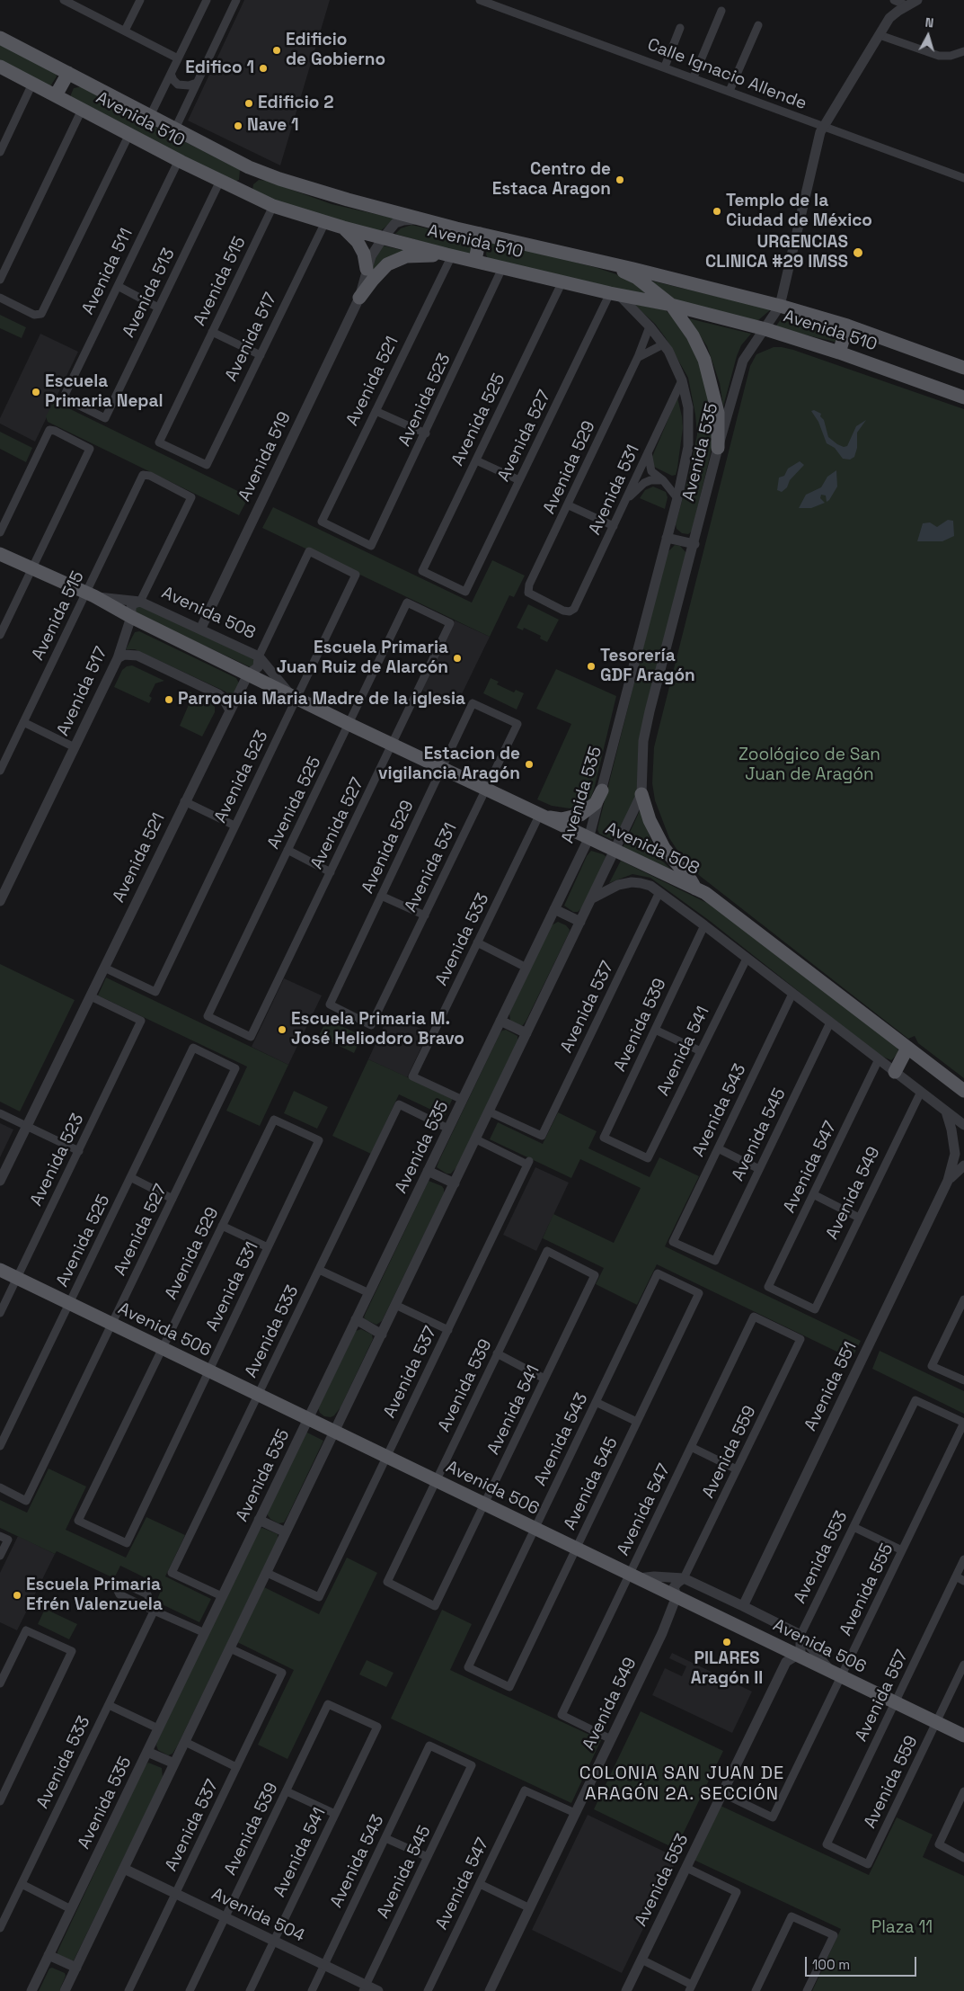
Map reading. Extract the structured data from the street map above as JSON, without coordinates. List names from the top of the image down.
{
  "streets": {
    "main road": ["Avenida 510", "Avenida 508", "Avenida 506"],
    "street": [
      "Calle Ignacio Allende",
      "Avenida 511",
      "Avenida 515",
      "Avenida 513",
      "Avenida 517",
      "Avenida 521",
      "Avenida 523",
      "Avenida 525",
      "Avenida 527",
      "Avenida 535",
      "Avenida 519",
      "Avenida 529",
      "Avenida 531",
      "Avenida 533",
      "Avenida 537",
      "Avenida 539",
      "Avenida 541",
      "Avenida 543",
      "Avenida 545",
      "Avenida 547",
      "Avenida 549",
      "Avenida 551",
      "Avenida 559",
      "Avenida 553",
      "Avenida 555",
      "Avenida 557",
      "Avenida 504"
    ]
  },
  "crossings": [
    ["Calle Ignacio Allende", "Avenida 535"],
    ["Avenida 510", "Avenida 511"],
    ["Avenida 510", "Avenida 515"],
    ["Avenida 510", "Avenida 513"],
    ["Avenida 510", "Avenida 517"],
    ["Avenida 510", "Avenida 521"],
    ["Avenida 510", "Avenida 523"],
    ["Avenida 510", "Avenida 525"],
    ["Avenida 510", "Avenida 527"],
    ["Avenida 510", "Avenida 535"],
    ["Avenida 510", "Avenida 519"],
    ["Avenida 511", "Avenida 513"],
    ["Avenida 515", "Avenida 517"],
    ["Avenida 515", "Avenida 508"],
    ["Avenida 517", "Avenida 508"],
    ["Avenida 521", "Avenida 523"],
    ["Avenida 521", "Avenida 508"],
    ["Avenida 523", "Avenida 508"],
    ["Avenida 523", "Avenida 506"],
    ["Avenida 525", "Avenida 527"],
    ["Avenida 525", "Avenida 508"],
    ["Avenida 525", "Avenida 506"],
    ["Avenida 527", "Avenida 535"],
    ["Avenida 527", "Avenida 508"],
    ["Avenida 527", "Avenida 506"],
    ["Avenida 535", "Avenida 529"],
    ["Avenida 535", "Avenida 531"],
    ["Avenida 535", "Avenida 508"],
    ["Avenida 535", "Avenida 533"],
    ["Avenida 535", "Avenida 537"],
    ["Avenida 535", "Avenida 506"],
    ["Avenida 535", "Avenida 504"],
    ["Avenida 519", "Avenida 508"],
    ["Avenida 529", "Avenida 531"],
    ["Avenida 529", "Avenida 508"],
    ["Avenida 529", "Avenida 506"],
    ["Avenida 531", "Avenida 508"],
    ["Avenida 531", "Avenida 506"],
    ["Avenida 508", "Avenida 533"],
    ["Avenida 508", "Avenida 537"],
    ["Avenida 508", "Avenida 539"],
    ["Avenida 508", "Avenida 541"],
    ["Avenida 508", "Avenida 543"],
    ["Avenida 508", "Avenida 545"],
    ["Avenida 508", "Avenida 547"],
    ["Avenida 508", "Avenida 549"],
    ["Avenida 508", "Avenida 551"],
    ["Avenida 533", "Avenida 506"],
    ["Avenida 537", "Avenida 506"],
    ["Avenida 537", "Avenida 504"],
    ["Avenida 539", "Avenida 541"],
    ["Avenida 539", "Avenida 506"],
    ["Avenida 539", "Avenida 504"],
    ["Avenida 541", "Avenida 506"],
    ["Avenida 541", "Avenida 504"],
    ["Avenida 543", "Avenida 545"],
    ["Avenida 543", "Avenida 506"],
    ["Avenida 543", "Avenida 504"],
    ["Avenida 545", "Avenida 506"],
    ["Avenida 545", "Avenida 504"],
    ["Avenida 547", "Avenida 549"],
    ["Avenida 547", "Avenida 506"],
    ["Avenida 547", "Avenida 559"],
    ["Avenida 549", "Avenida 506"],
    ["Avenida 549", "Avenida 559"],
    ["Avenida 506", "Avenida 559"],
    ["Avenida 506", "Avenida 553"],
    ["Avenida 506", "Avenida 555"],
    ["Avenida 506", "Avenida 557"],
    ["Avenida 559", "Avenida 557"],
    ["Avenida 553", "Avenida 555"]
  ],
  "districts": ["COLONIA SAN JUAN DE ARAGÓN 2A. SECCIÓN"],
  "parks": ["Zoológico de San Juan de Aragón", "Plaza 11"],
  "places": [
    "Edificio de Gobierno",
    "Edifico 1",
    "Edificio 2",
    "Nave 1",
    "Centro de Estaca Aragon",
    "Templo de la Ciudad de México",
    "URGENCIAS CLINICA #29 IMSS",
    "Escuela Primaria Nepal",
    "Escuela Primaria Juan Ruiz de Alarcón",
    "Tesorería GDF Aragón",
    "Parroquia Maria Madre de la iglesia",
    "Estacion de vigilancia Aragón",
    "Escuela Primaria M. José Heliodoro Bravo",
    "Escuela Primaria Efrén Valenzuela",
    "PILARES Aragón II"
  ],
  "scale_bar": "100 m",
  "north": "top"
}
